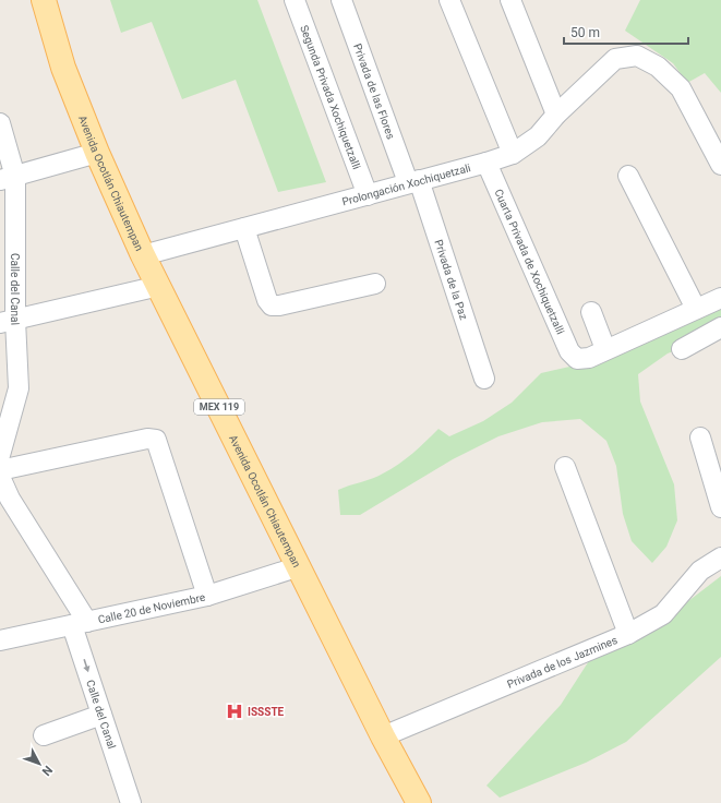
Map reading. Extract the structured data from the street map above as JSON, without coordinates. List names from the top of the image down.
{
  "streets": {
    "main road": ["Avenida Ocotlán Chiautempan", "MEX 119"],
    "street": [
      "Privada de las Flores",
      "Segunda Privada Xochiquetzalli",
      "Prolongación Xochiquetzali",
      "Cuarta Privada de Xochiquetzalli",
      "Privada de la Paz",
      "Calle del Canal",
      "Calle 20 de Noviembre",
      "Privada de los Jazmines"
    ]
  },
  "crossings": [
    ["Privada de las Flores", "Prolongación Xochiquetzali"],
    ["Privada de las Flores", "Privada de la Paz"],
    ["Segunda Privada Xochiquetzalli", "Prolongación Xochiquetzali"],
    ["Avenida Ocotlán Chiautempan", "Prolongación Xochiquetzali"],
    ["Avenida Ocotlán Chiautempan", "Calle 20 de Noviembre"],
    ["Avenida Ocotlán Chiautempan", "Privada de los Jazmines"],
    ["Prolongación Xochiquetzali", "Cuarta Privada de Xochiquetzalli"],
    ["Prolongación Xochiquetzali", "Privada de la Paz"],
    ["Calle del Canal", "Calle 20 de Noviembre"]
  ],
  "places": {
    "hospital": ["ISSSTE"]
  },
  "scale_bar": "50 m",
  "north": "bottom right"
}
